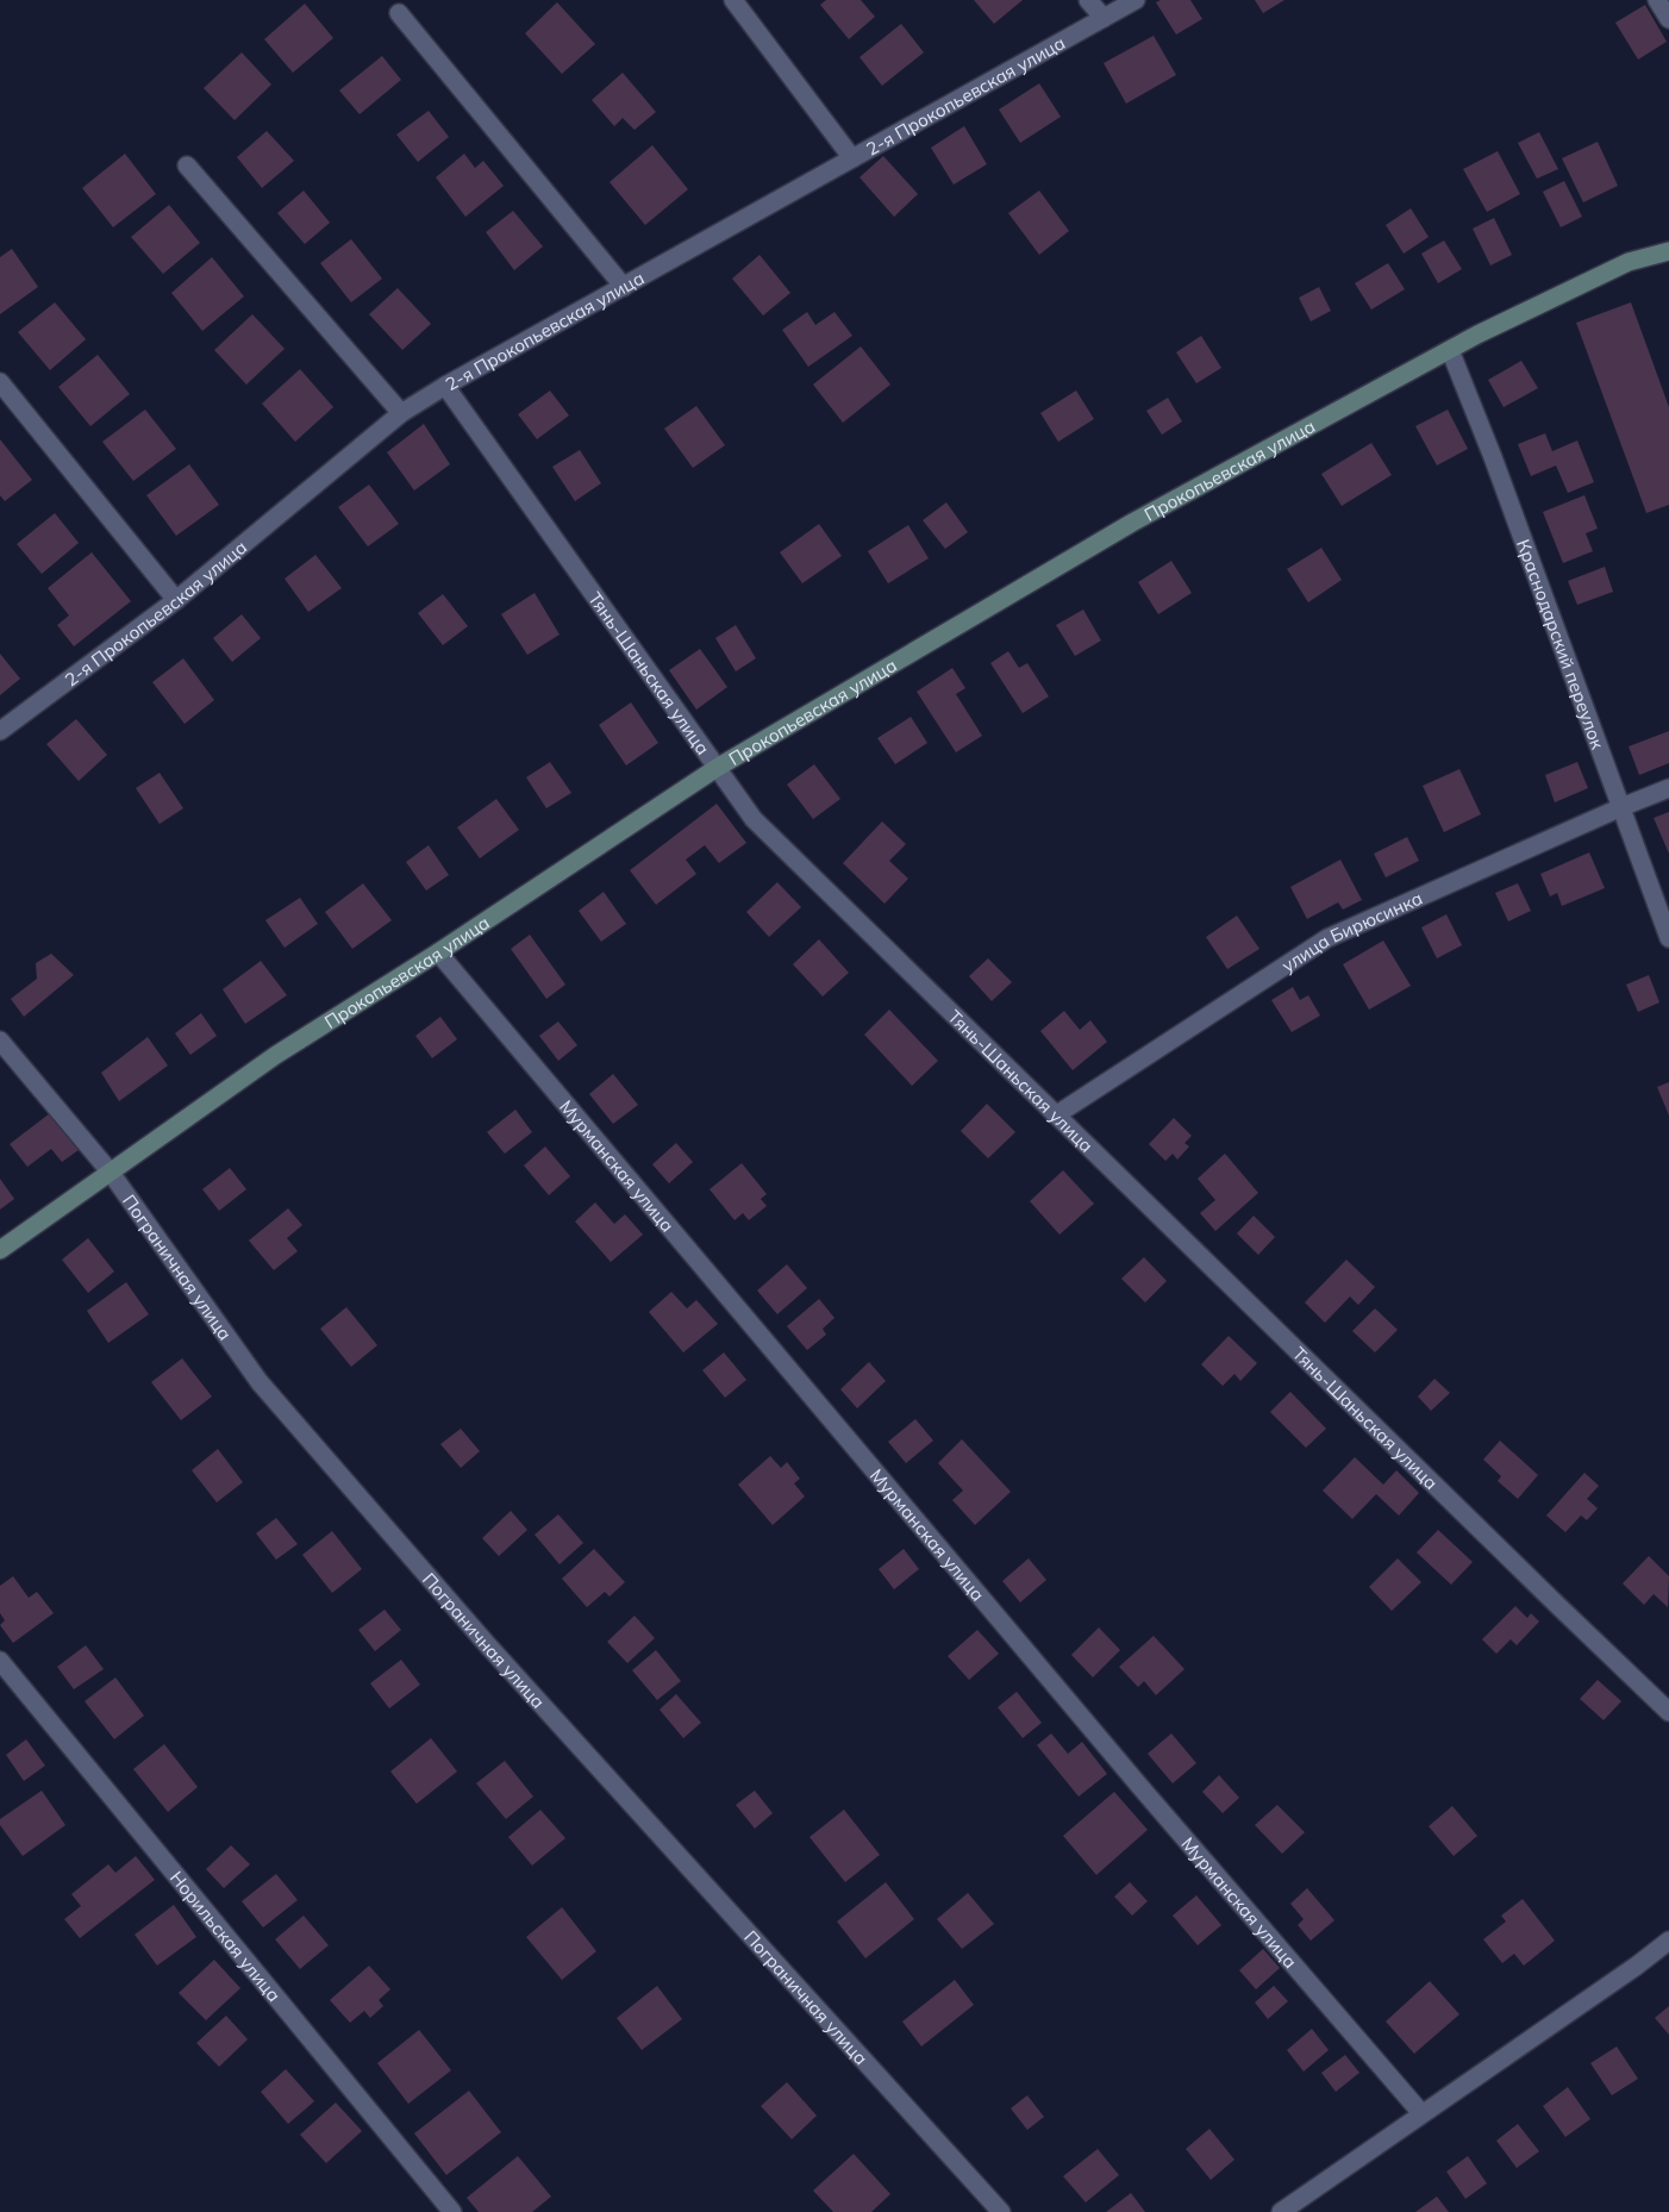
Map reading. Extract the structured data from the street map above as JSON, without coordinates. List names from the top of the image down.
{
  "streets": {
    "main road": ["Прокопьевская улица"],
    "street": [
      "2-я Прокопьевская улица",
      "Краснодарский переулок",
      "Тянь-Шаньская улица",
      "улица Бирюсинка",
      "Мурманская улица",
      "Пограничная улица",
      "Норильская улица"
    ]
  },
  "crossings": [
    ["2-я Прокопьевская улица", "Тянь-Шаньская улица"],
    ["Прокопьевская улица", "Краснодарский переулок"],
    ["Прокопьевская улица", "Тянь-Шаньская улица"],
    ["Прокопьевская улица", "Мурманская улица"],
    ["Прокопьевская улица", "Пограничная улица"],
    ["Краснодарский переулок", "улица Бирюсинка"],
    ["Тянь-Шаньская улица", "улица Бирюсинка"]
  ]
}
